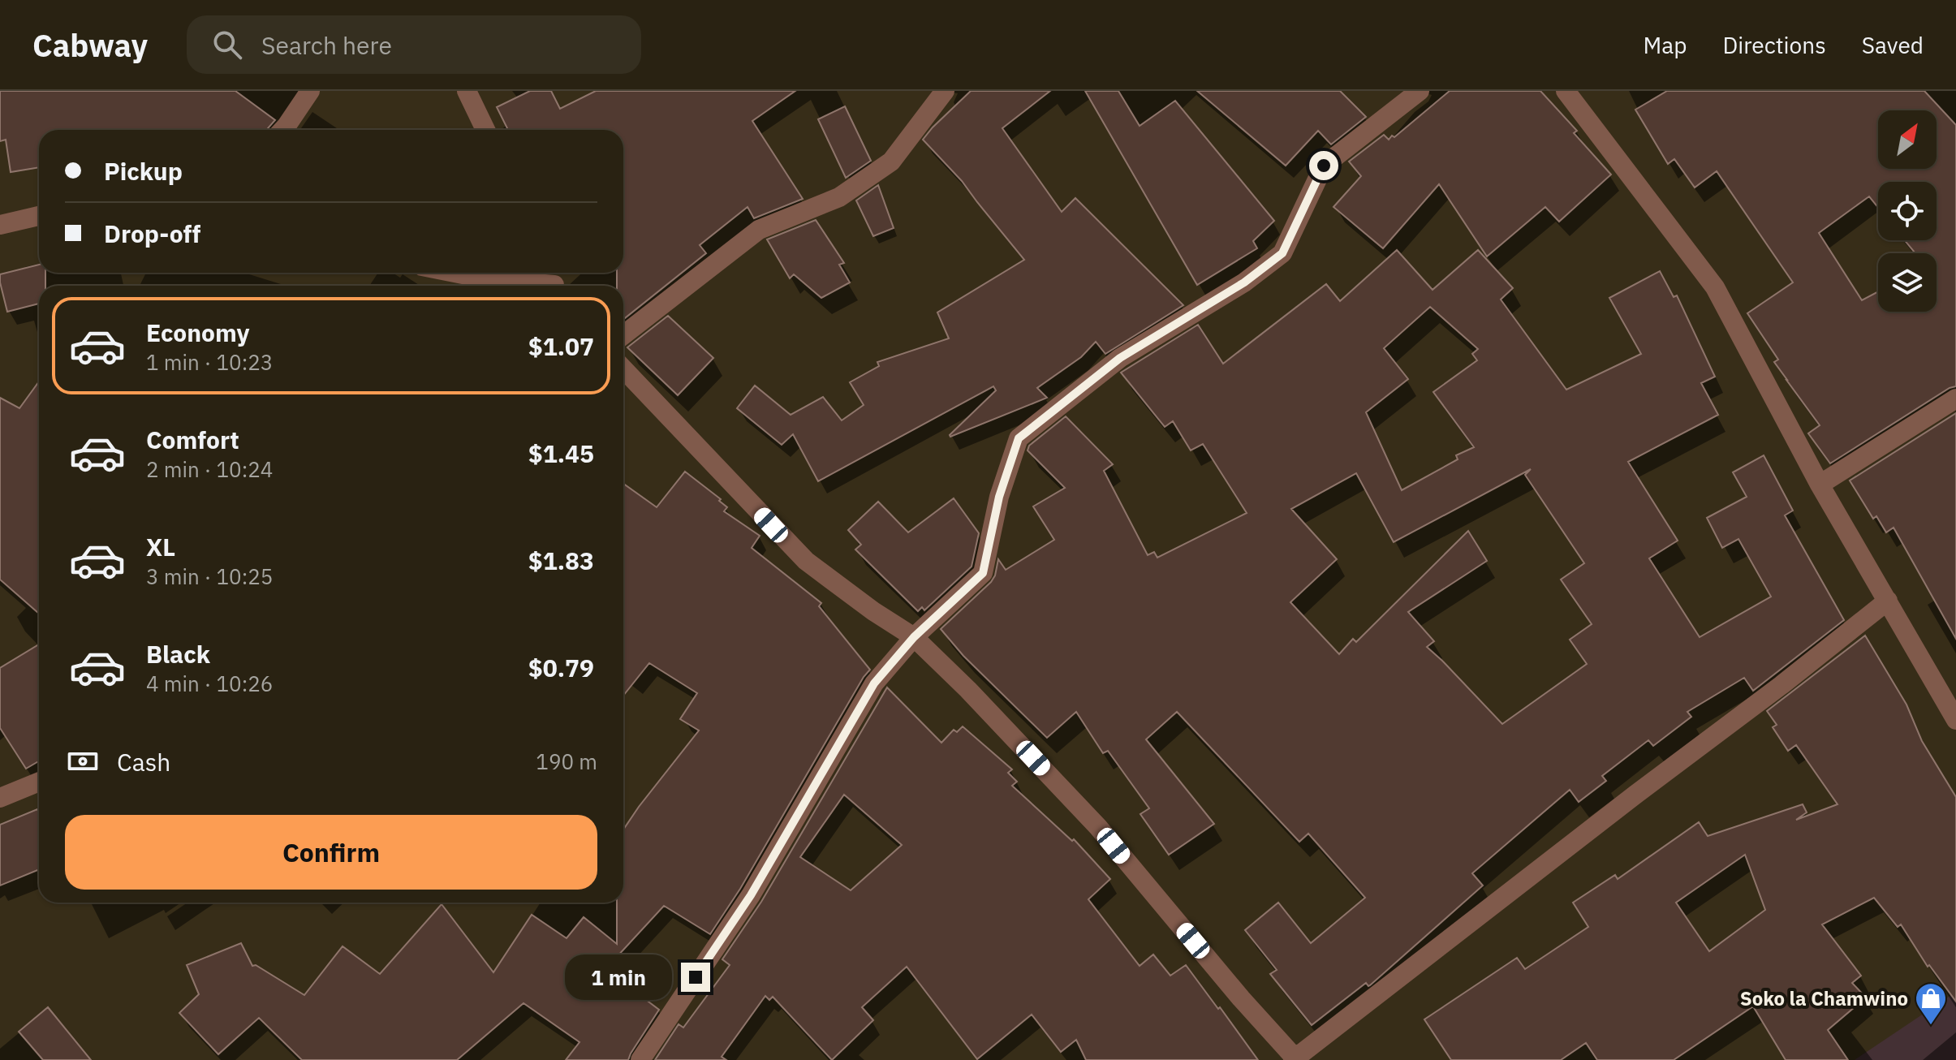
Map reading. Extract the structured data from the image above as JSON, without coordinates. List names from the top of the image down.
{
  "places": {
    "shop": ["Soko la Chamwino"]
  },
  "north": "top right",
  "page": {
    "header": "Cabway",
    "search": "Search here",
    "nav": ["Map", "Directions", "Saved"],
    "banner": ["Pickup", "Drop-off"],
    "list": [
      {
        "name": "Economy",
        "note": "1 min · 10:23",
        "value": "$1.07"
      },
      {
        "name": "Comfort",
        "note": "2 min · 10:24",
        "value": "$1.45"
      },
      {
        "name": "XL",
        "note": "3 min · 10:25",
        "value": "$1.83"
      },
      {
        "name": "Black",
        "note": "4 min · 10:26",
        "value": "$0.79"
      }
    ],
    "pay": ["Cash", "190 m"],
    "buttons": "Confirm",
    "bubble": "1 min"
  }
}
